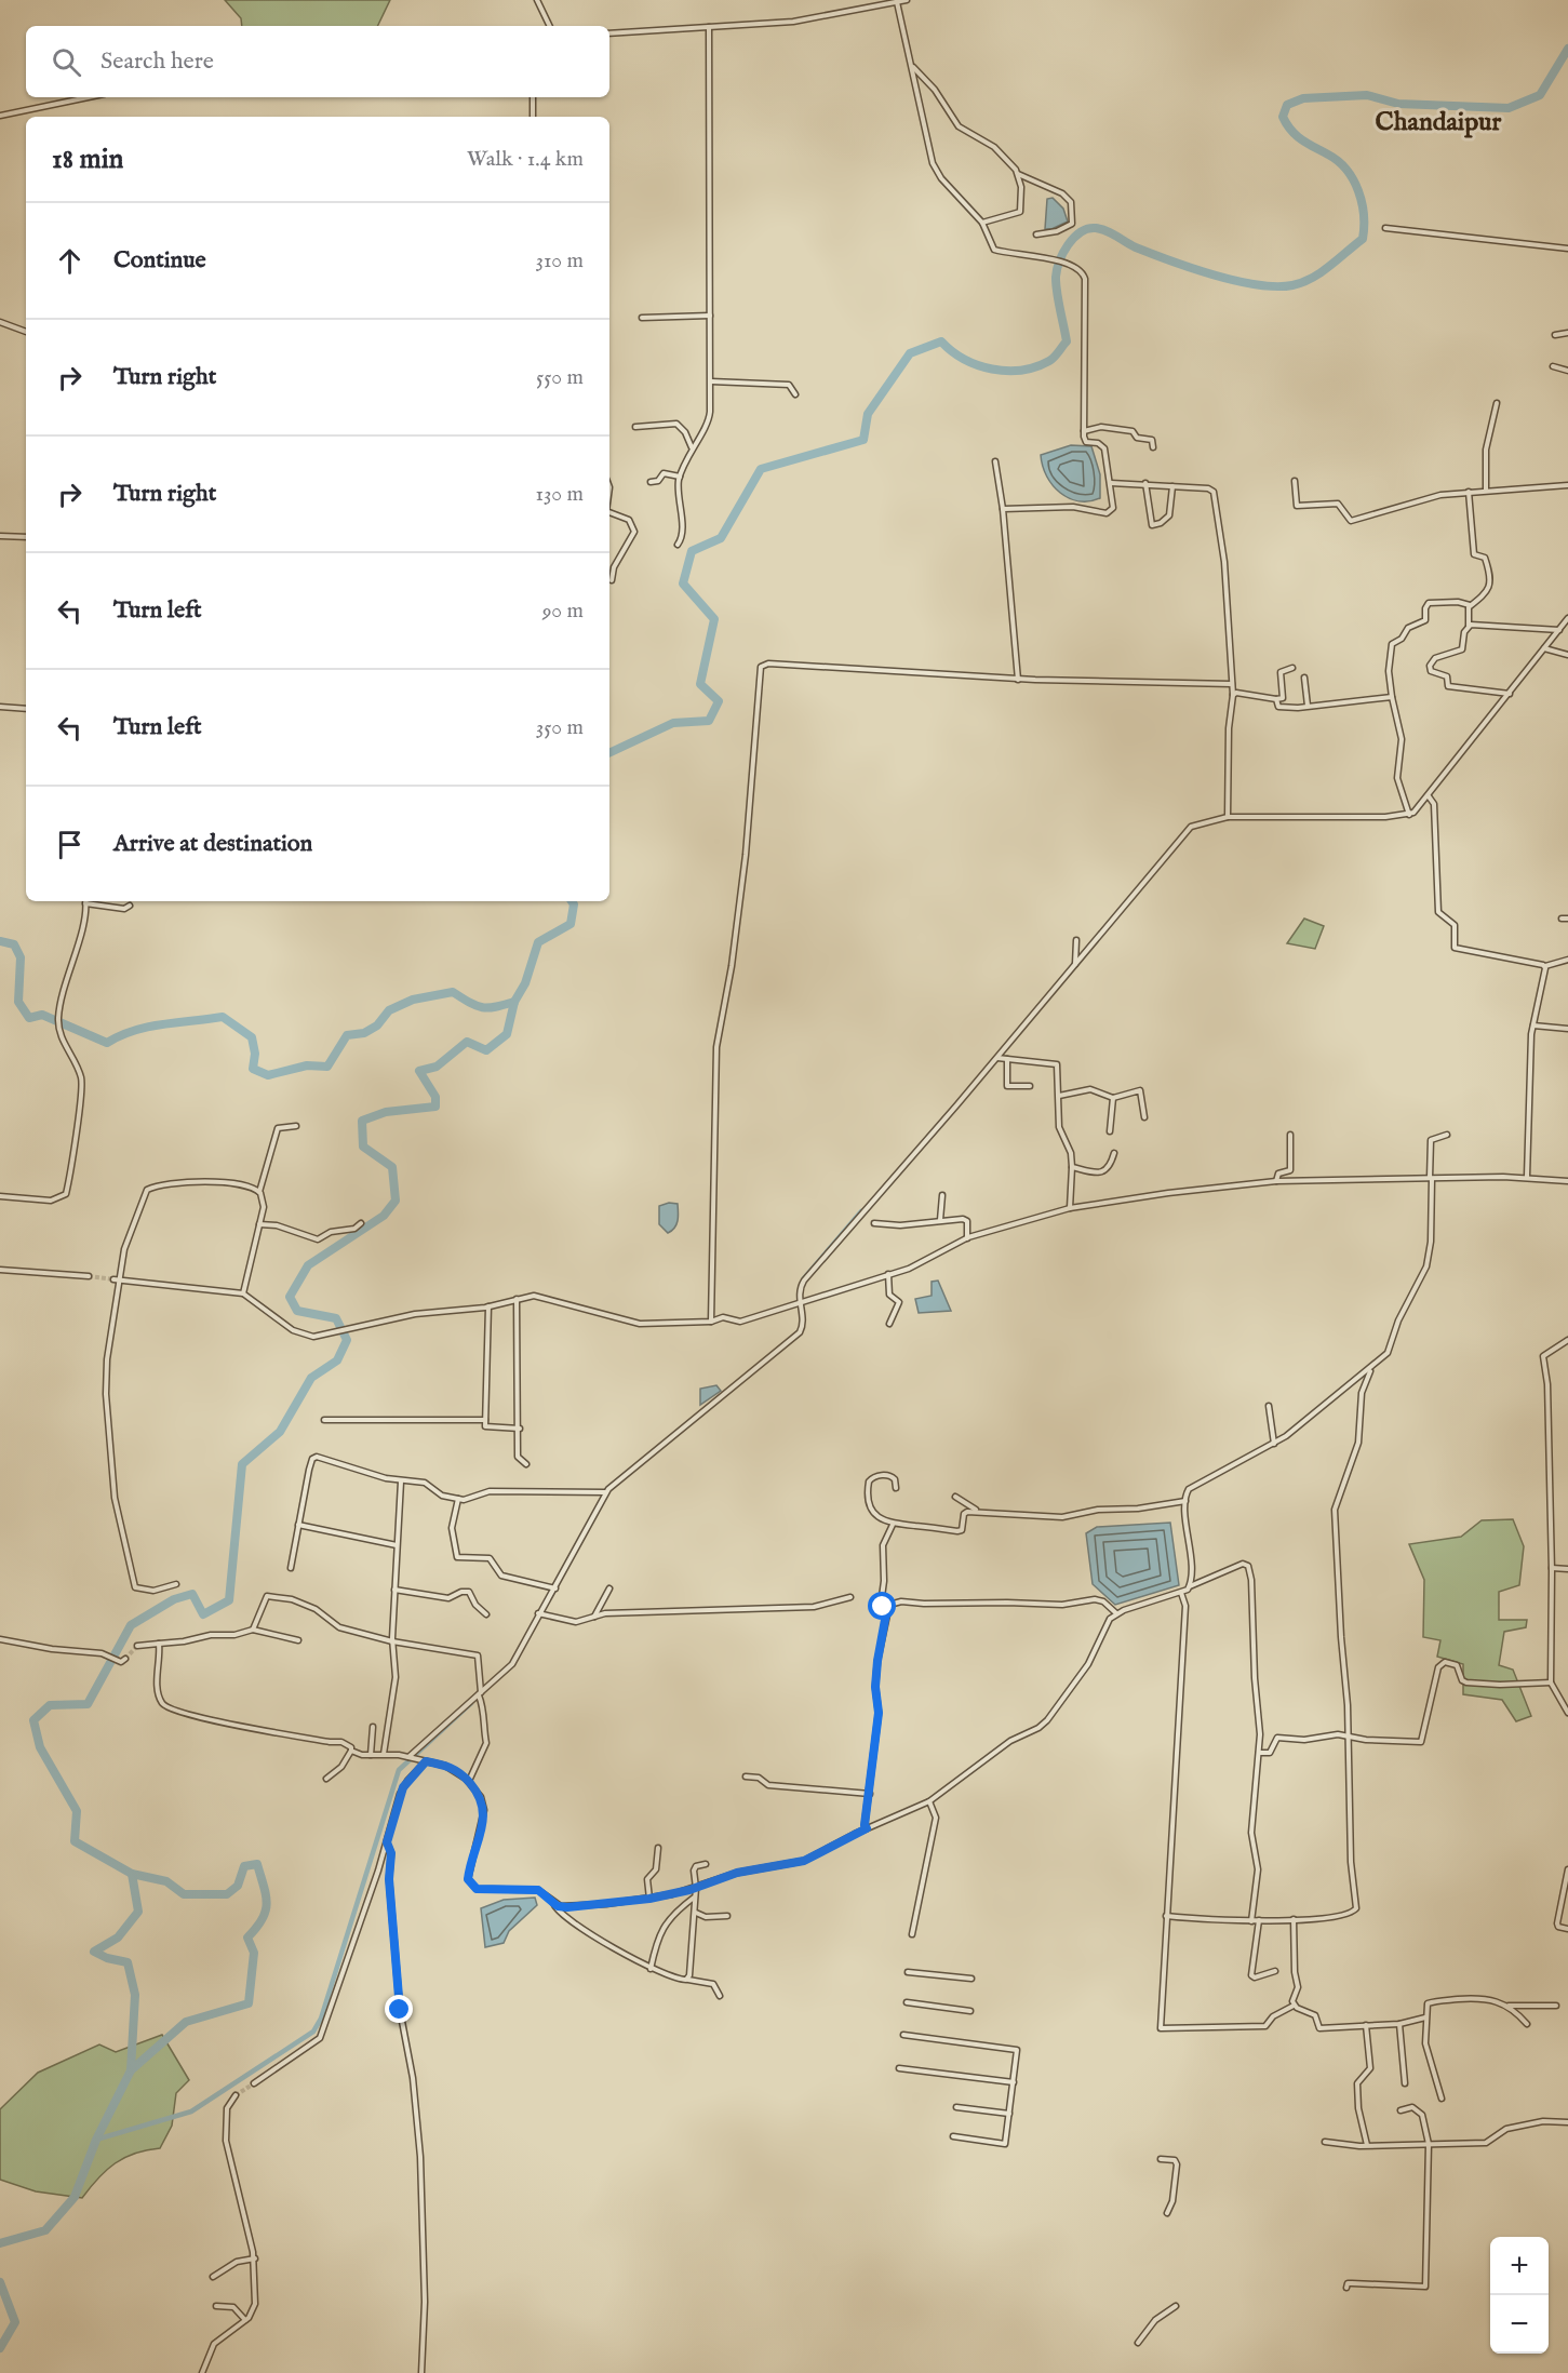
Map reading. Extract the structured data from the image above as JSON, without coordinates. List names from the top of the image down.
{
  "districts": ["Chandaipur"],
  "page": {
    "search": "Search here",
    "heading": ["18 min", "Walk · 1.4 km"],
    "list": [
      ["Continue", "310 m"],
      ["Turn right", "550 m"],
      ["Turn right", "130 m"],
      ["Turn left", "90 m"],
      ["Turn left", "350 m"],
      "Arrive at destination"
    ],
    "map_buttons": ["+", "−"]
  }
}
